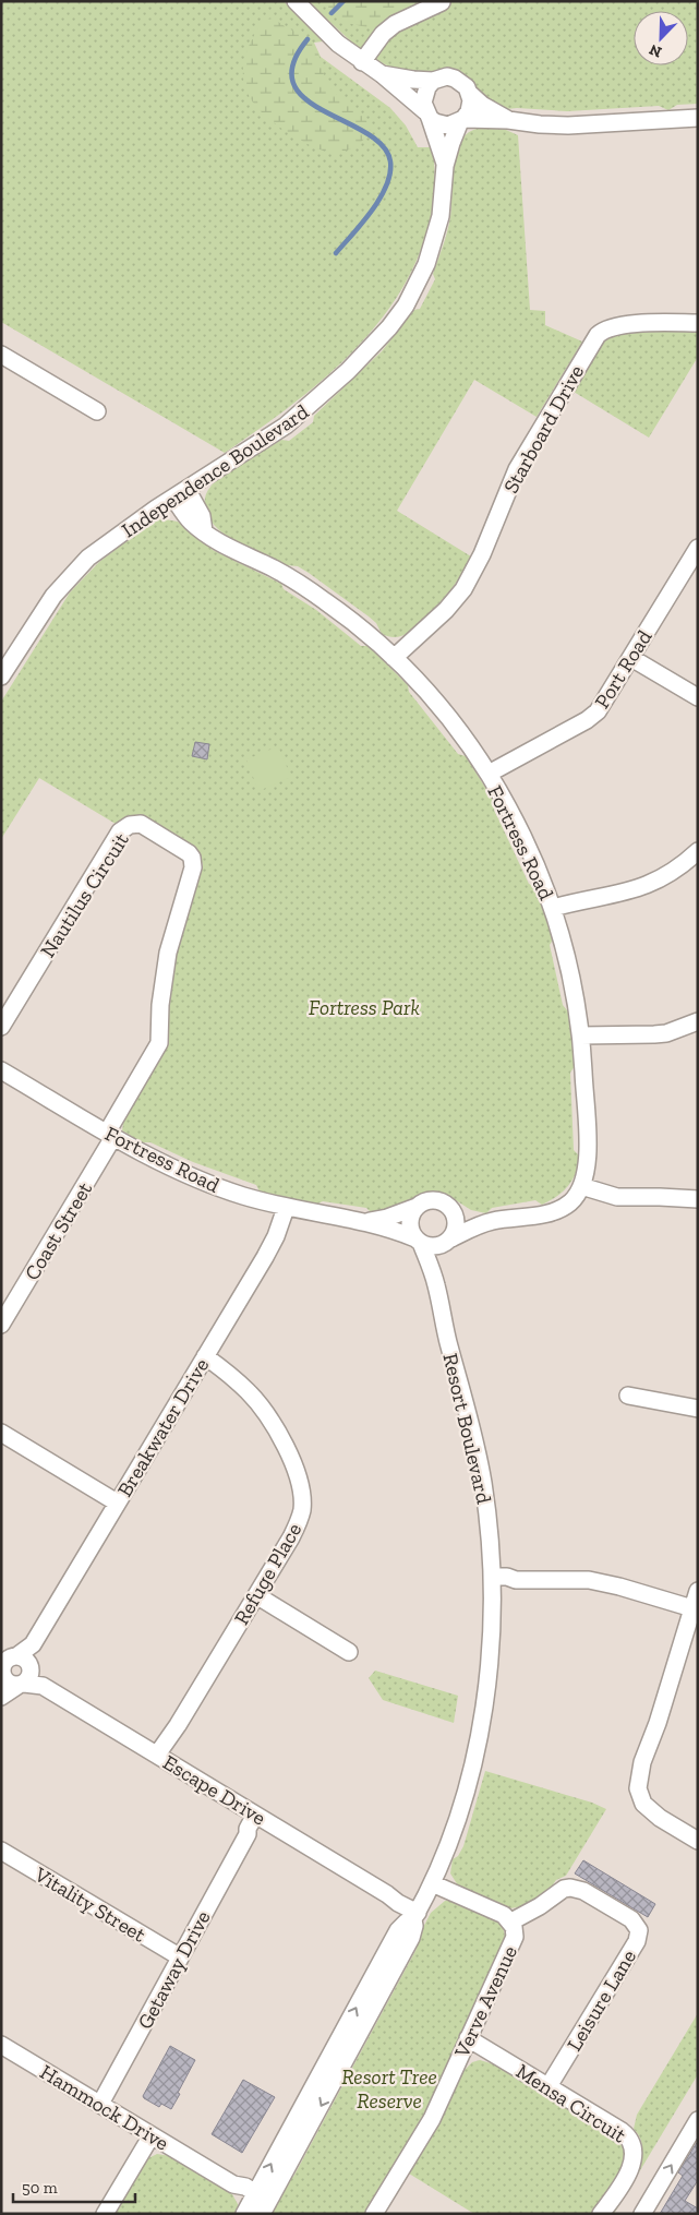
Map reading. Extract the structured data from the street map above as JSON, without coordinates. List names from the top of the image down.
{
  "streets": {
    "street": [
      "Starboard Drive",
      "Independence Boulevard",
      "Port Road",
      "Fortress Road",
      "Nautilus Circuit",
      "Coast Street",
      "Breakwater Drive",
      "Resort Boulevard",
      "Refuge Place",
      "Escape Drive",
      "Vitality Street",
      "Getaway Drive",
      "Leisure Lane",
      "Verve Avenue",
      "Mensa Circuit",
      "Hammock Drive"
    ]
  },
  "crossings": [
    ["Starboard Drive", "Fortress Road"],
    ["Independence Boulevard", "Fortress Road"],
    ["Port Road", "Fortress Road"],
    ["Fortress Road", "Nautilus Circuit"],
    ["Fortress Road", "Coast Street"],
    ["Fortress Road", "Breakwater Drive"],
    ["Fortress Road", "Resort Boulevard"],
    ["Nautilus Circuit", "Coast Street"],
    ["Breakwater Drive", "Refuge Place"],
    ["Breakwater Drive", "Escape Drive"],
    ["Resort Boulevard", "Escape Drive"],
    ["Resort Boulevard", "Verve Avenue"],
    ["Resort Boulevard", "Hammock Drive"],
    ["Refuge Place", "Escape Drive"],
    ["Escape Drive", "Getaway Drive"],
    ["Vitality Street", "Getaway Drive"],
    ["Getaway Drive", "Hammock Drive"],
    ["Leisure Lane", "Verve Avenue"],
    ["Leisure Lane", "Mensa Circuit"],
    ["Verve Avenue", "Mensa Circuit"]
  ],
  "parks": ["Fortress Park", "Resort Tree Reserve"],
  "scale_bar": "50 m",
  "north": "bottom left"
}
